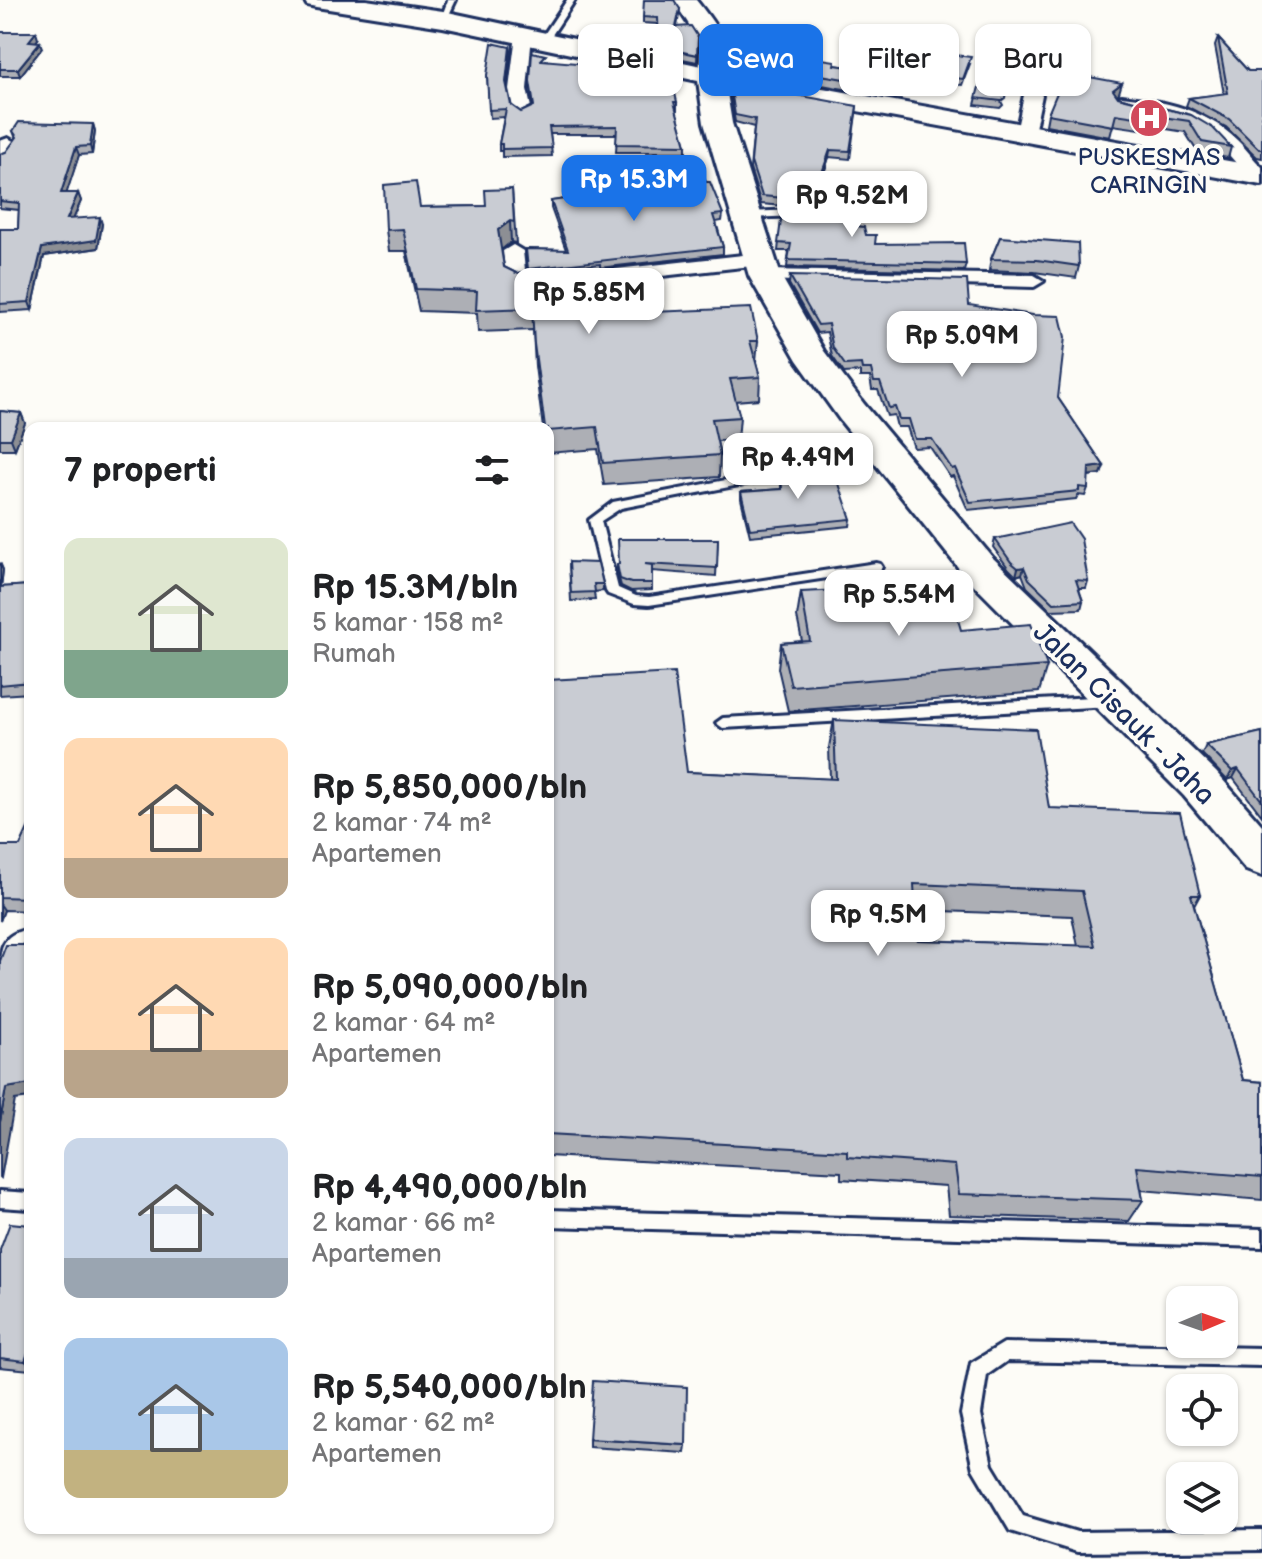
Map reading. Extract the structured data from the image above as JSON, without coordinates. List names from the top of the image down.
{
  "streets": {
    "main road": ["Jalan Cisauk - Jaha"]
  },
  "places": {
    "hospital": ["PUSKESMAS CARINGIN"]
  },
  "north": "right",
  "page": {
    "chip": [
      "Beli",
      "Sewa",
      "Filter",
      "Baru"
    ],
    "price": [
      "Rp 15.3M",
      "Rp 9.52M",
      "Rp 5.85M",
      "Rp 5.09M",
      "Rp 4.49M",
      "Rp 5.54M",
      "Rp 9.5M"
    ],
    "heading": "7 properti",
    "list": [
      {
        "name": "Rp 15.3M/bln",
        "note": "5 kamar · 158 m² · Rumah"
      },
      {
        "name": "Rp 5,850,000/bln",
        "note": "2 kamar · 74 m² · Apartemen"
      },
      {
        "name": "Rp 5,090,000/bln",
        "note": "2 kamar · 64 m² · Apartemen"
      },
      {
        "name": "Rp 4,490,000/bln",
        "note": "2 kamar · 66 m² · Apartemen"
      },
      {
        "name": "Rp 5,540,000/bln",
        "note": "2 kamar · 62 m² · Apartemen"
      }
    ]
  }
}
